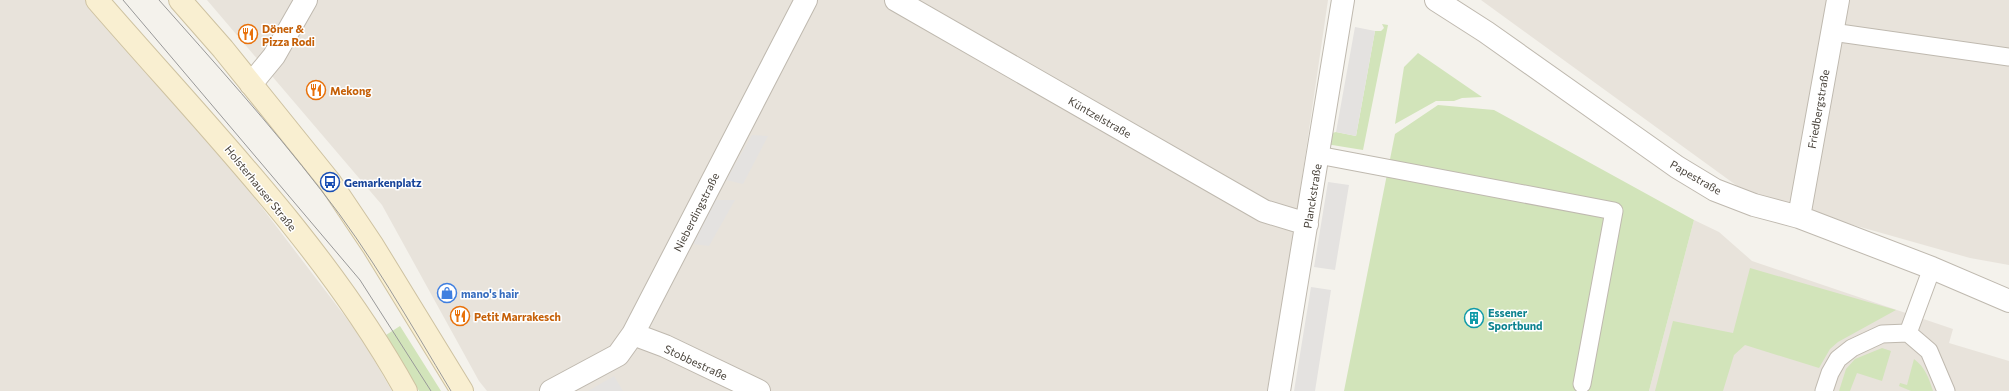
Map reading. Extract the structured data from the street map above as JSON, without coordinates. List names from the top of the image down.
{
  "streets": {
    "main road": ["Holsterhauser Straße"],
    "street": [
      "Friedbergstraße",
      "Küntzelstraße",
      "Papestraße",
      "Planckstraße",
      "Nieberdingstraße",
      "Stobbestraße"
    ]
  },
  "crossings": [
    ["Friedbergstraße", "Papestraße"],
    ["Küntzelstraße", "Planckstraße"],
    ["Nieberdingstraße", "Stobbestraße"]
  ],
  "places": {
    "restaurant": ["Döner & Pizza Rodi", "Mekong", "Petit Marrakesch"],
    "bus stop": ["Gemarkenplatz"],
    "shop": ["mano's hair"],
    "building": ["Essener Sportbund"]
  }
}
